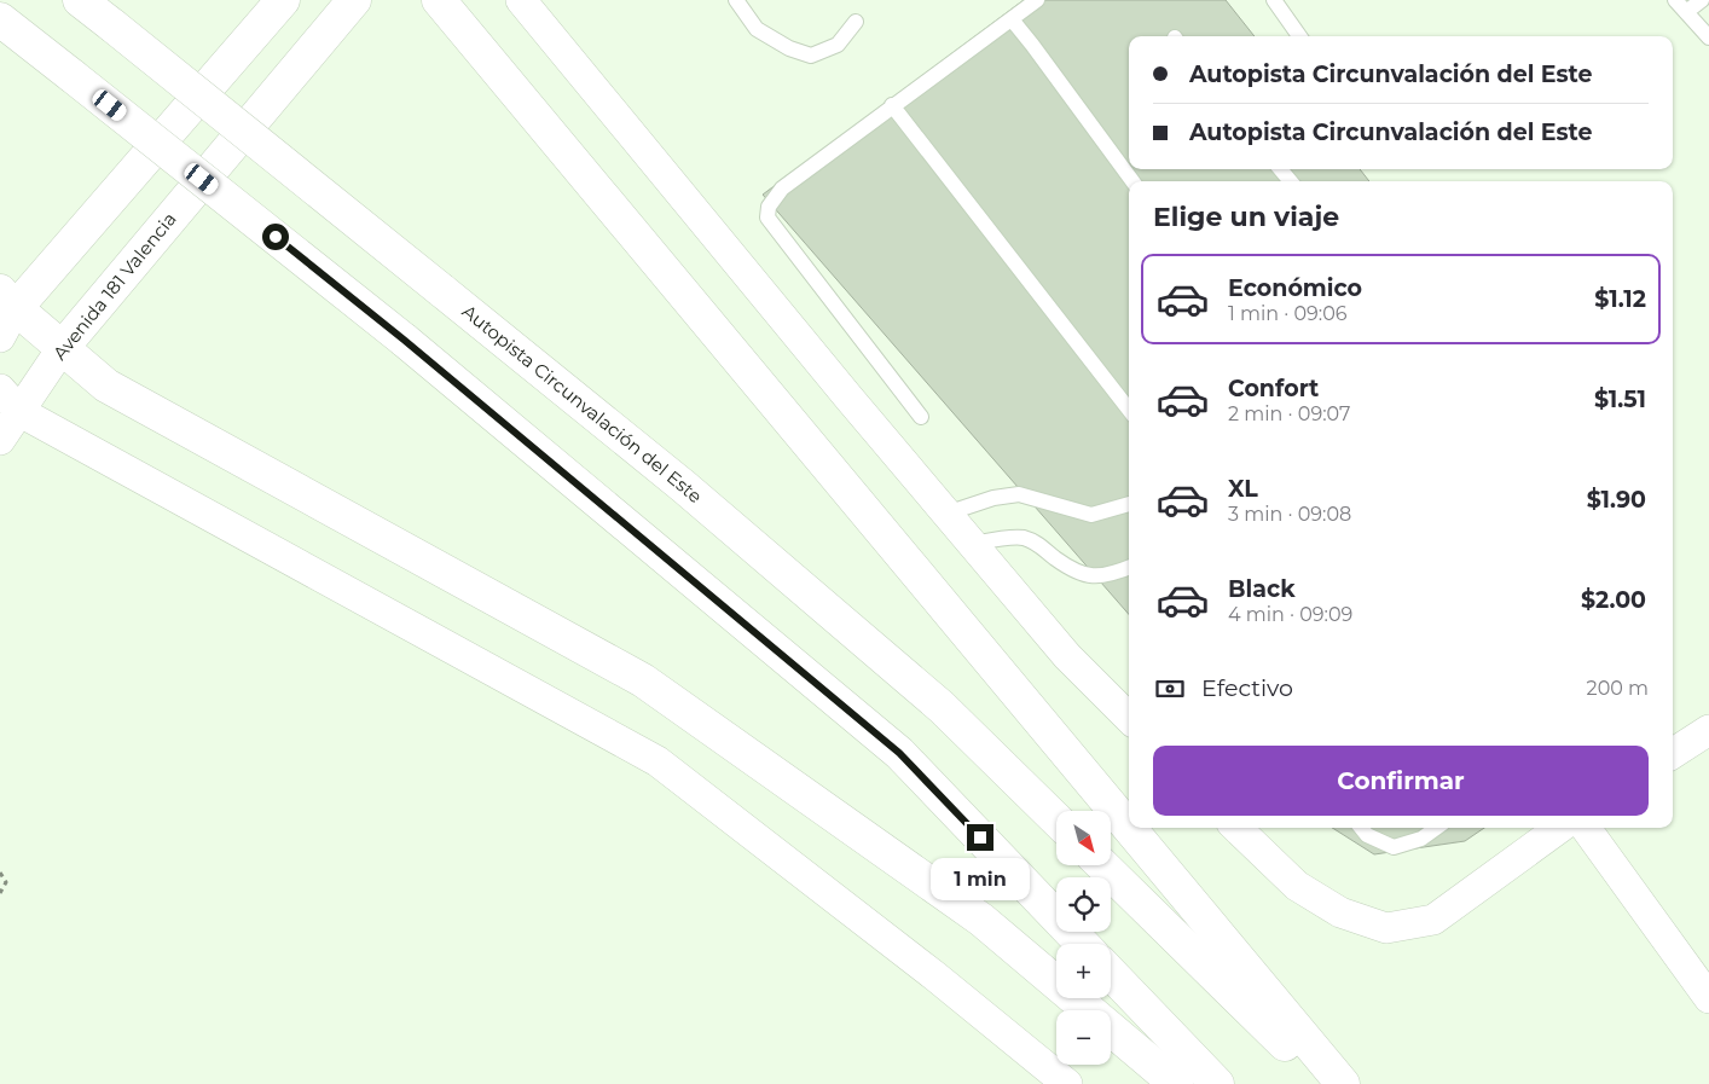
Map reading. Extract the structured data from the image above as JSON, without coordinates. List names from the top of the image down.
{
  "streets": {
    "main road": ["Avenida 181 Valencia", "Autopista Circunvalación del Este"]
  },
  "north": "bottom right",
  "page": {
    "banner": ["Autopista Circunvalación del Este", "Autopista Circunvalación del Este"],
    "heading": "Elige un viaje",
    "list": [
      {
        "name": "Económico",
        "note": "1 min · 09:06",
        "value": "$1.12"
      },
      {
        "name": "Confort",
        "note": "2 min · 09:07",
        "value": "$1.51"
      },
      {
        "name": "XL",
        "note": "3 min · 09:08",
        "value": "$1.90"
      },
      {
        "name": "Black",
        "note": "4 min · 09:09",
        "value": "$2.00"
      }
    ],
    "pay": ["Efectivo", "200 m"],
    "buttons": "Confirmar",
    "map_buttons": ["+", "−"],
    "bubble": "1 min"
  }
}
